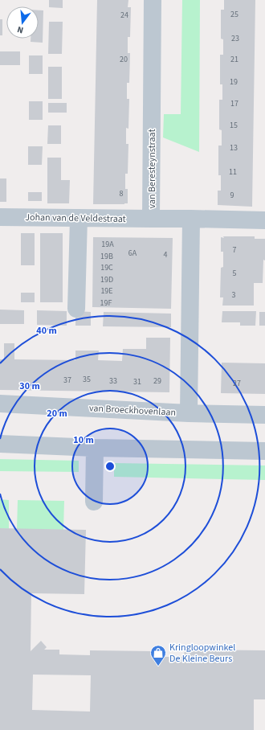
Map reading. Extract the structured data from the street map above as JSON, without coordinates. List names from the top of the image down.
{
  "streets": {
    "street": ["van Beresteynstraat", "Johan van de Veldestraat", "van Broeckhovenlaan"]
  },
  "crossings": [
    ["van Beresteynstraat", "Johan van de Veldestraat"]
  ],
  "places": {
    "shop": ["Kringloopwinkel De Kleine Beurs"]
  },
  "house_numbers": [
    "25",
    "24",
    "23",
    "20",
    "21",
    "19",
    "17",
    "15",
    "13",
    "11",
    "8",
    "9",
    "19A",
    "7",
    "6A",
    "4",
    "19B",
    "19C",
    "5",
    "19D",
    "19E",
    "3",
    "19F",
    "35",
    "37",
    "33",
    "29",
    "31",
    "27"
  ],
  "north": "bottom",
  "rings": [
    "40 m",
    "30 m",
    "20 m",
    "10 m"
  ]
}
